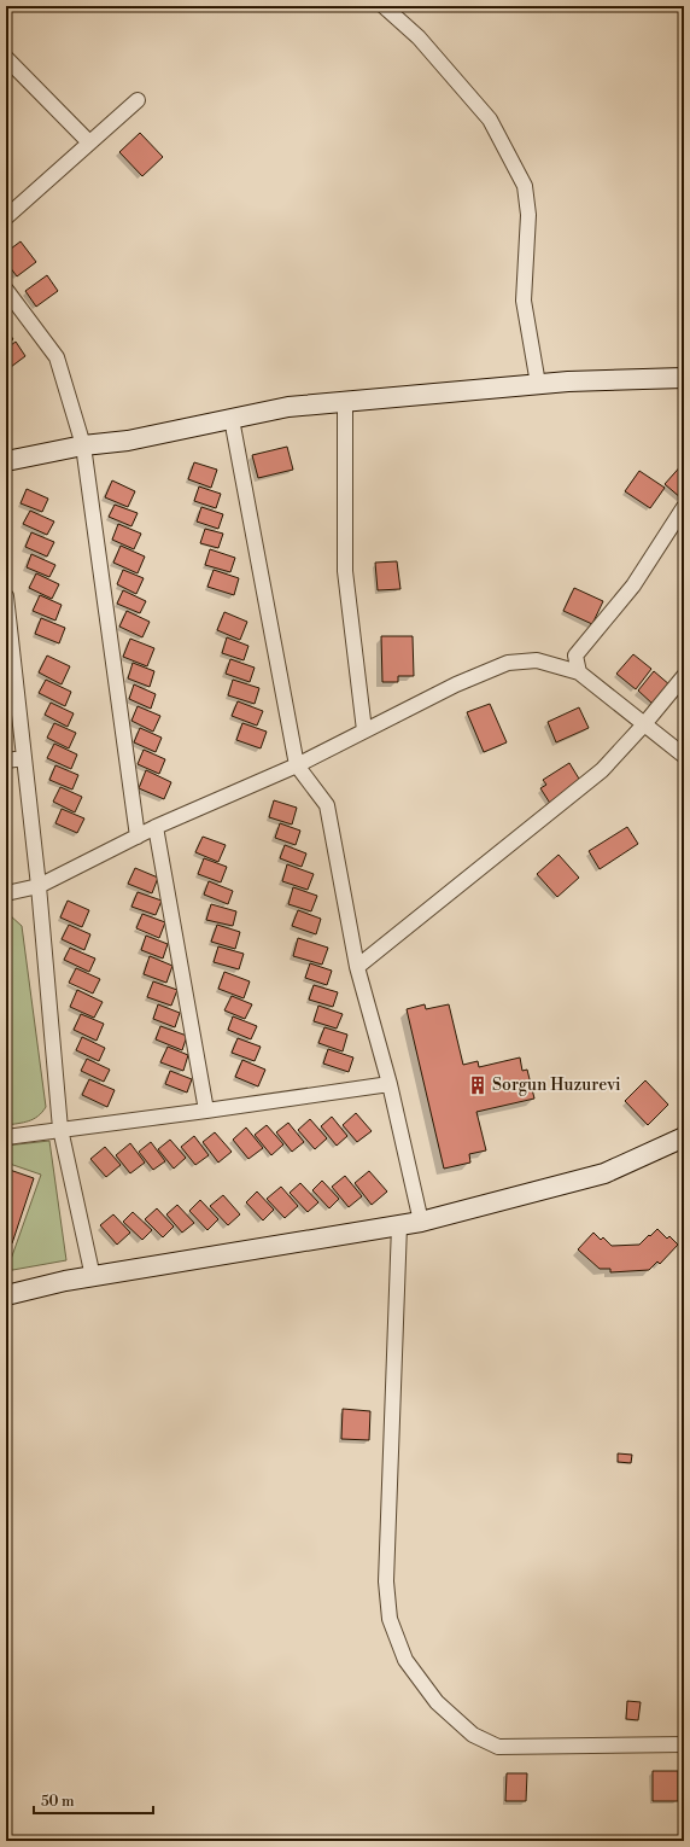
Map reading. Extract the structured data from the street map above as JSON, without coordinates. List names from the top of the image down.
{
  "places": {
    "building": ["Sorgun Huzurevi"]
  },
  "scale_bar": "50 m"
}
